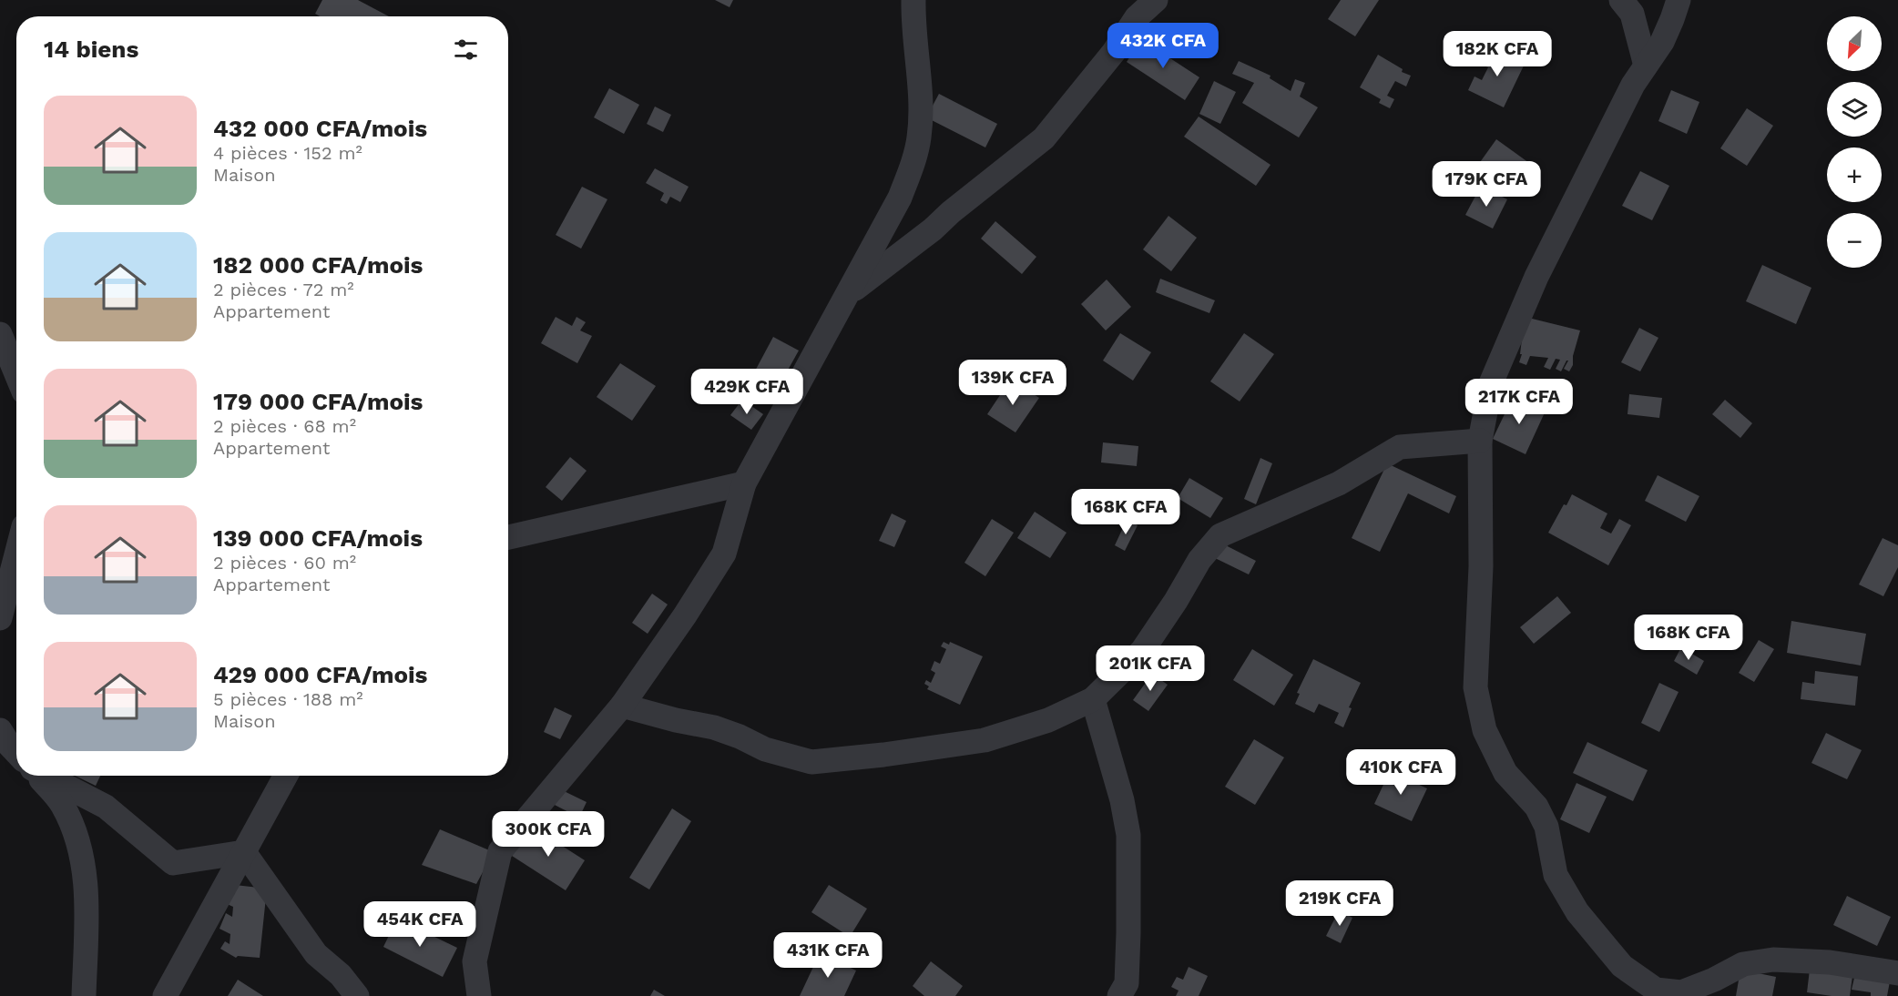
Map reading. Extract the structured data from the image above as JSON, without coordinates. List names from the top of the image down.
{
  "north": "bottom left",
  "page": {
    "map_buttons": ["+", "−"],
    "heading": "14 biens",
    "price": [
      "432K CFA",
      "182K CFA",
      "179K CFA",
      "139K CFA",
      "429K CFA",
      "217K CFA",
      "168K CFA",
      "168K CFA",
      "201K CFA",
      "410K CFA",
      "300K CFA",
      "219K CFA",
      "454K CFA",
      "431K CFA"
    ],
    "list": [
      {
        "name": "432 000 CFA/mois",
        "note": "4 pièces · 152 m² · Maison"
      },
      {
        "name": "182 000 CFA/mois",
        "note": "2 pièces · 72 m² · Appartement"
      },
      {
        "name": "179 000 CFA/mois",
        "note": "2 pièces · 68 m² · Appartement"
      },
      {
        "name": "139 000 CFA/mois",
        "note": "2 pièces · 60 m² · Appartement"
      },
      {
        "name": "429 000 CFA/mois",
        "note": "5 pièces · 188 m² · Maison"
      }
    ]
  }
}
